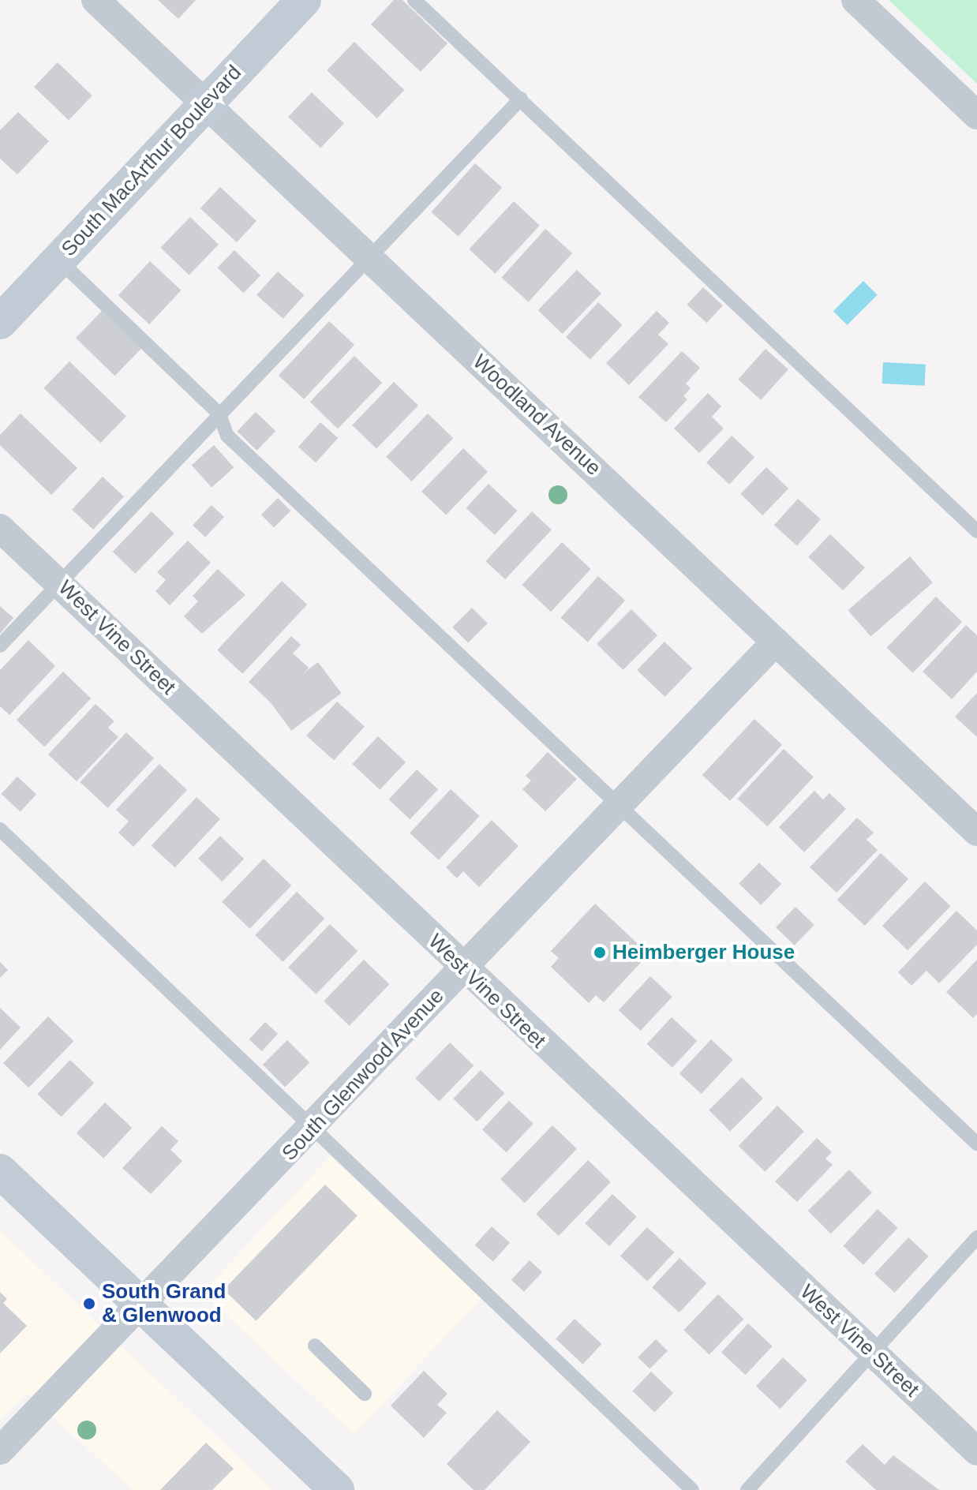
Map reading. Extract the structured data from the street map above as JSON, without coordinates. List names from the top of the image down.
{
  "streets": {
    "main road": ["South MacArthur Boulevard"],
    "street": ["Woodland Avenue", "West Vine Street", "South Glenwood Avenue"]
  },
  "crossings": [
    ["South MacArthur Boulevard", "Woodland Avenue"],
    ["Woodland Avenue", "South Glenwood Avenue"],
    ["West Vine Street", "South Glenwood Avenue"]
  ],
  "places": ["Heimberger House", "South Grand & Glenwood"]
}
